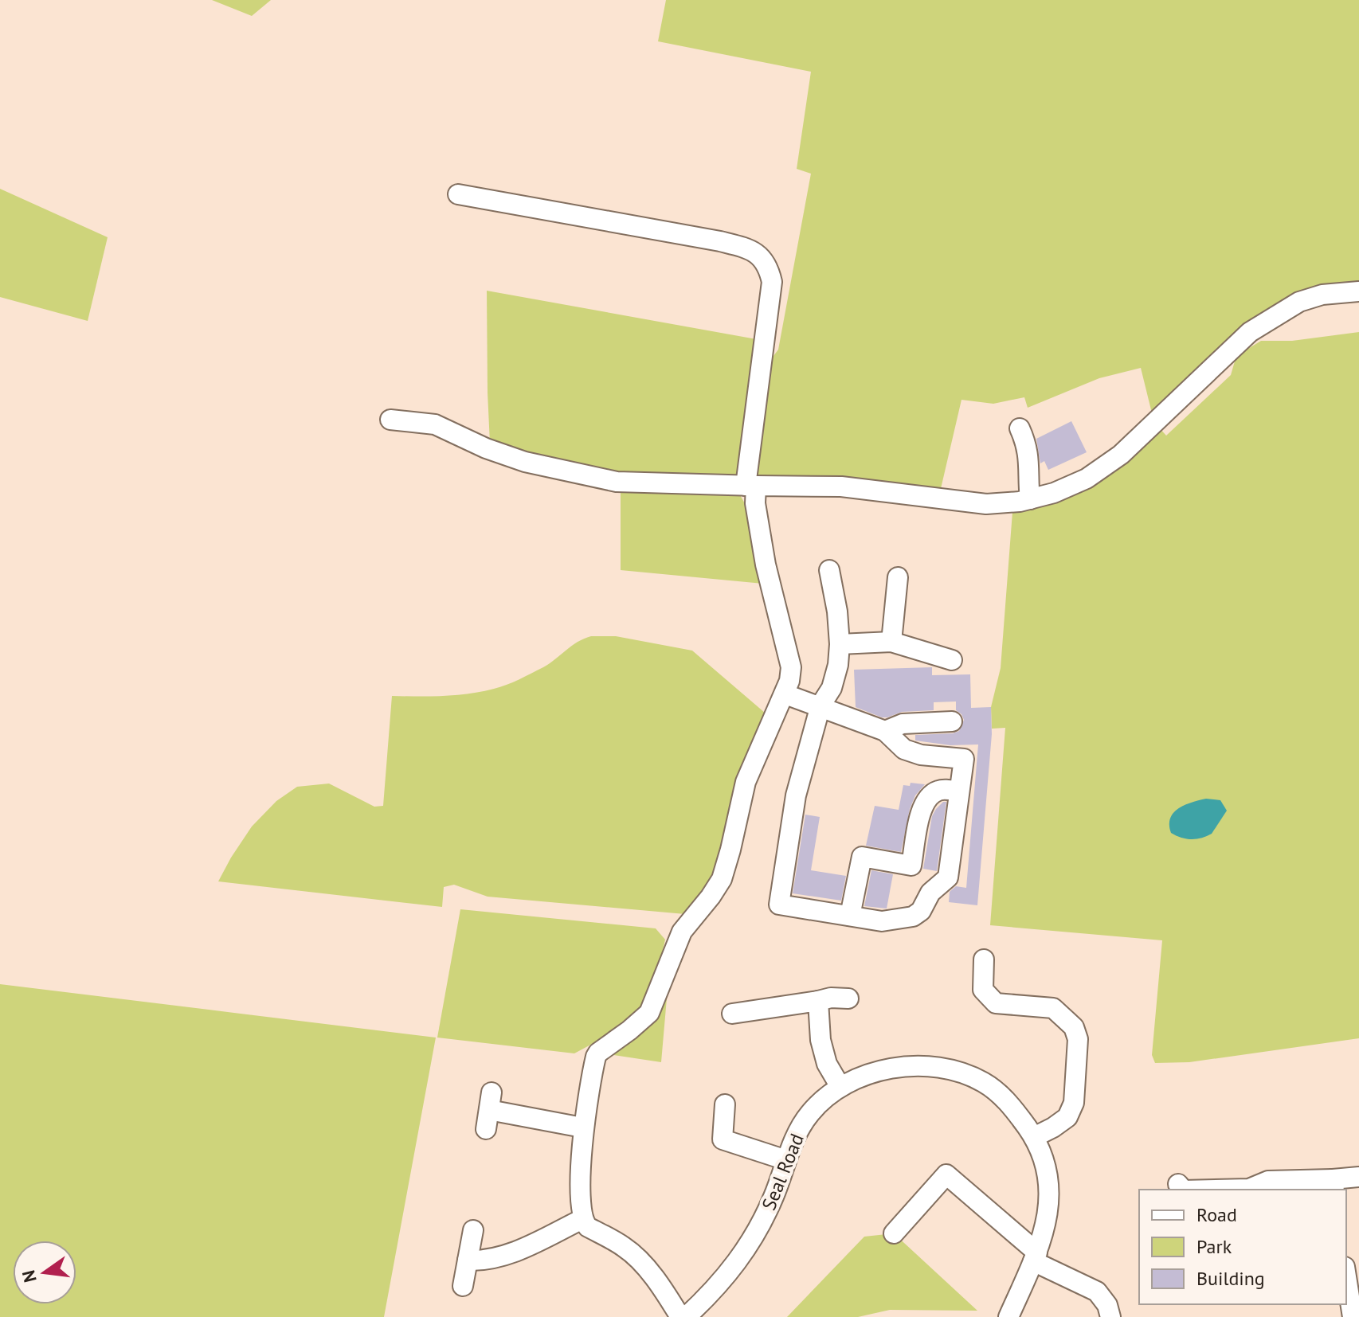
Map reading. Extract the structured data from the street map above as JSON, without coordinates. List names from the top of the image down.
{
  "streets": {
    "street": ["Seal Road"]
  },
  "legend": ["Road", "Park", "Building"],
  "north": "left"
}
